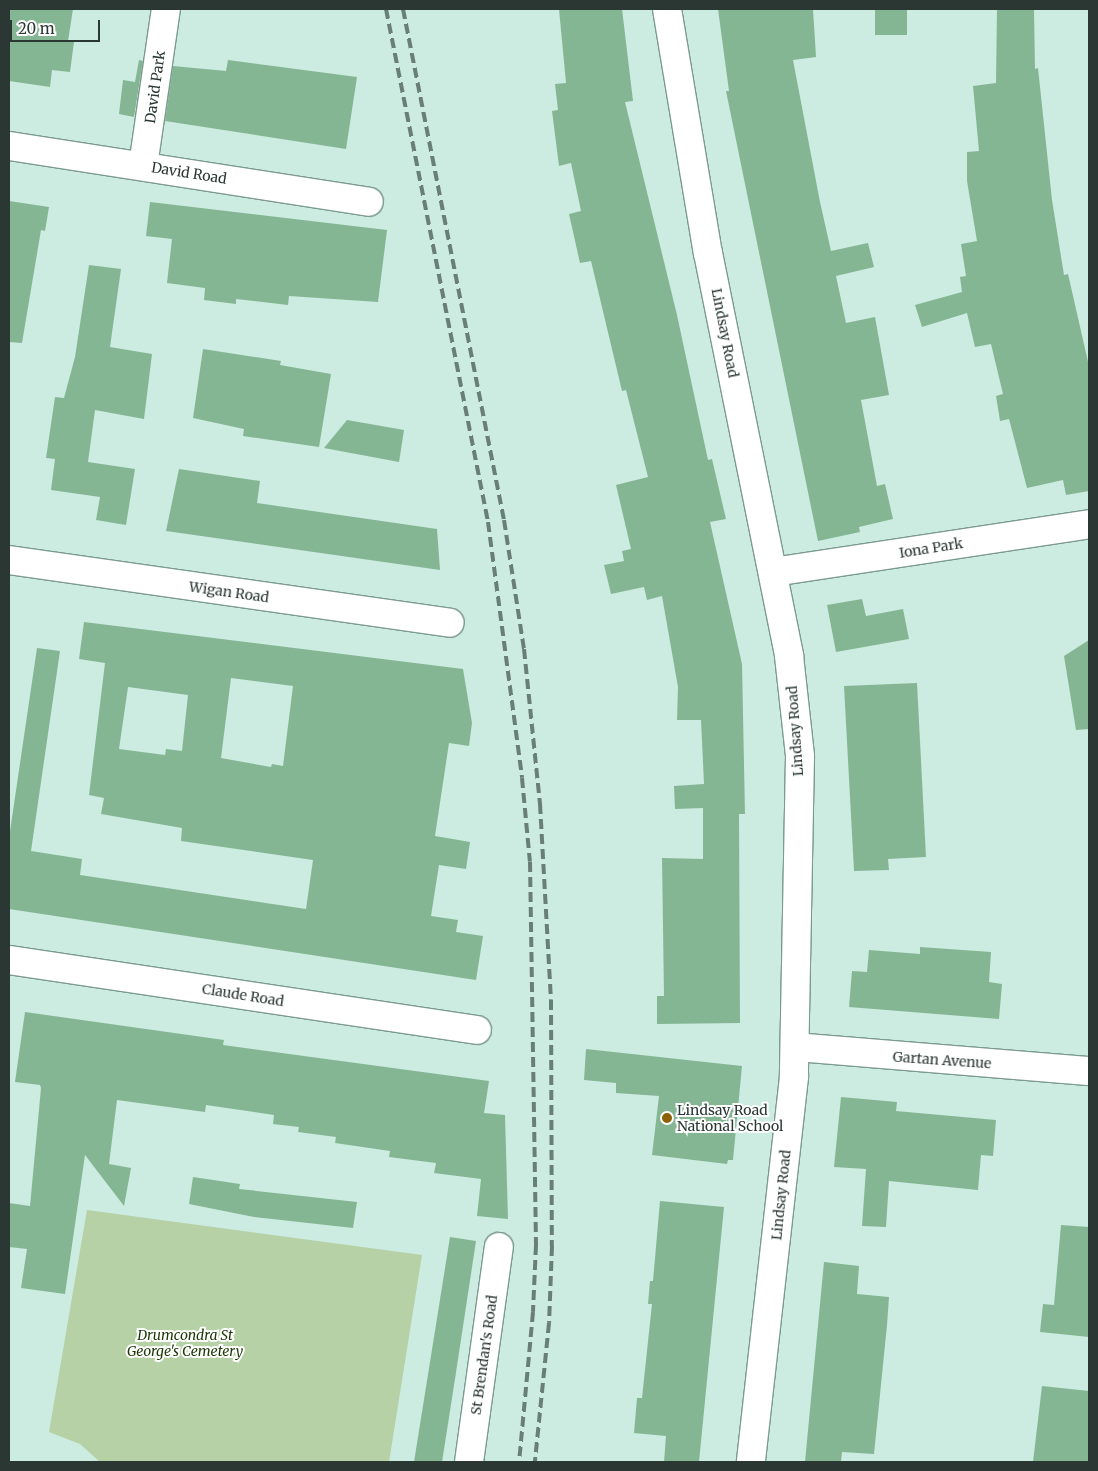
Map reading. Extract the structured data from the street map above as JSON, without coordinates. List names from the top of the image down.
{
  "streets": {
    "street": [
      "David Park",
      "David Road",
      "Lindsay Road",
      "Iona Park",
      "Wigan Road",
      "Claude Road",
      "Gartan Avenue",
      "St Brendan's Road"
    ]
  },
  "crossings": [
    ["David Park", "David Road"],
    ["Lindsay Road", "Iona Park"],
    ["Lindsay Road", "Gartan Avenue"]
  ],
  "parks": ["Drumcondra St George's Cemetery"],
  "places": ["Lindsay Road National School"],
  "scale_bar": "20 m"
}
